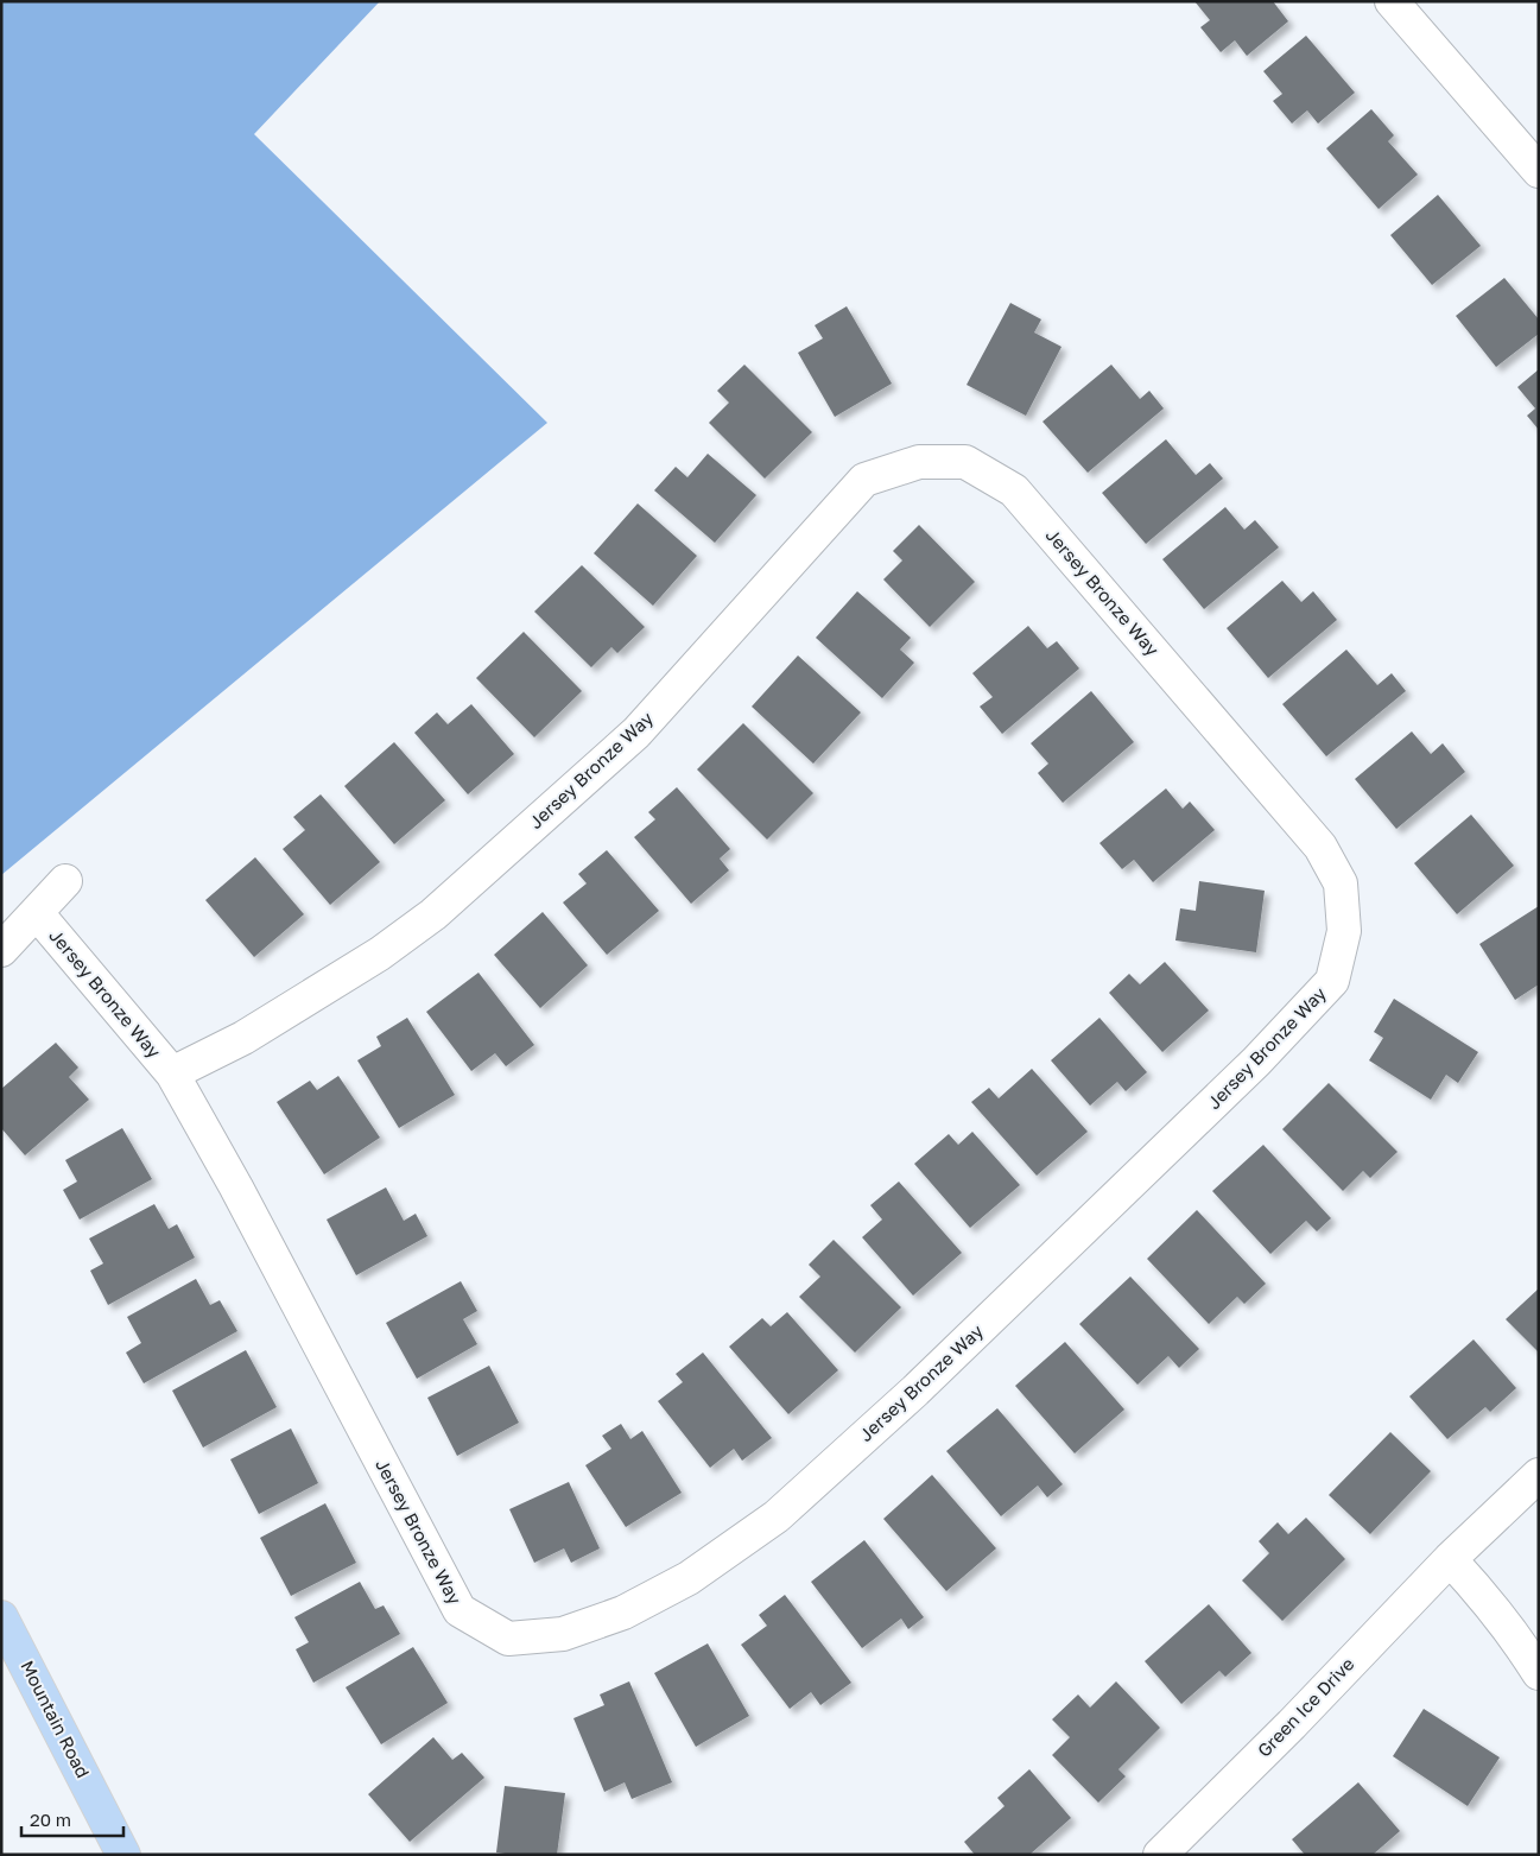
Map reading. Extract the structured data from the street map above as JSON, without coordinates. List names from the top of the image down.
{
  "streets": {
    "main road": ["Mountain Road"],
    "street": ["Jersey Bronze Way", "Green Ice Drive"]
  },
  "scale_bar": "20 m"
}
